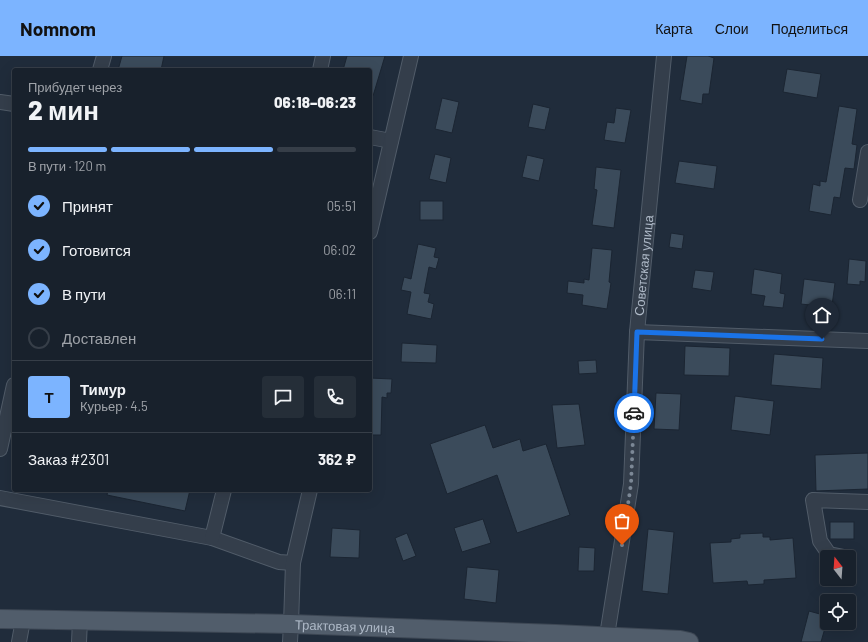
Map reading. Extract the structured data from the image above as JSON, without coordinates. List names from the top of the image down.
{
  "streets": {
    "main road": ["Трактовая улица"],
    "street": ["Советская улица"]
  },
  "crossings": [
    ["Советская улица", "Трактовая улица"]
  ],
  "north": "top",
  "page": {
    "header": "Nomnom",
    "nav": ["Карта", "Слои", "Поделиться"],
    "heading": ["2 мин", "Прибудет через", "06:18–06:23"],
    "panel": [
      "Тимур",
      "Курьер · 4.5",
      "Заказ #2301",
      "362 ₽"
    ],
    "bar": "В пути · 120 m",
    "list": [
      ["Принят", "05:51"],
      ["Готовится", "06:02"],
      ["В пути", "06:11"],
      "Доставлен"
    ],
    "round": "Т"
  }
}
